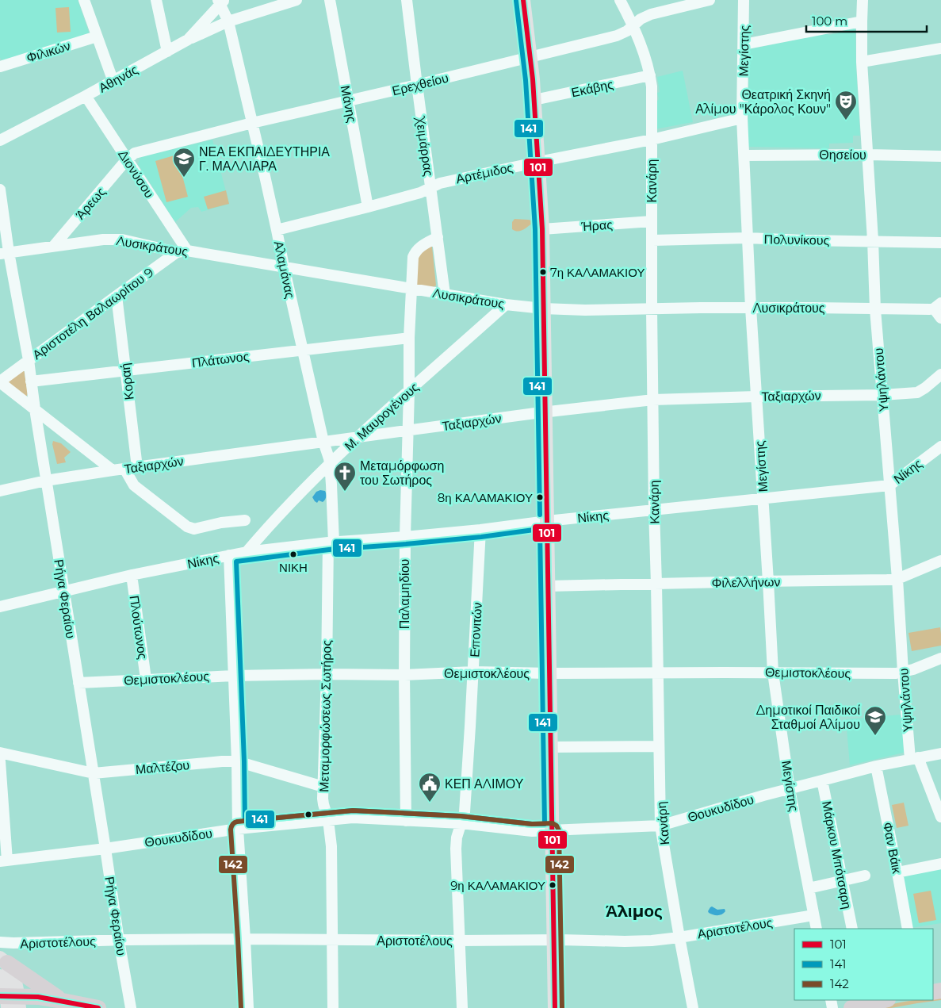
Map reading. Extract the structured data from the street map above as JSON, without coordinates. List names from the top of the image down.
{
  "streets": {
    "street": [
      "Μεγίστης",
      "Φιλικών",
      "Αθηνάς",
      "Ερεχθείου",
      "Εκάβης",
      "Μάνης",
      "Χειμάρρας",
      "Θησείου",
      "Αρτέμιδος",
      "Διονύσου",
      "Κανάρη",
      "Άρεως",
      "Ήρας",
      "Πολυνίκους",
      "Λυσικράτους",
      "Αλαμάνας",
      "Αριστοτέλη Βαλαωρίτου 9",
      "Πλάτωνος",
      "Υψηλάντου",
      "Κοραή",
      "Ταξιαρχών",
      "Μ. Μαυρογένους",
      "Νίκης",
      "Φιλελλήνων",
      "Παλαμηδίου",
      "Ρήγα Φεραίου",
      "Πλούτωνος",
      "Επονιτών",
      "Θεμιστοκλέους",
      "Μεταμορφώσεως Σωτήρος",
      "Μαλτέζου",
      "Θουκυδίδου",
      "Φαν Βάικ",
      "Μάρκου Μπότσαρη",
      "Αριστοτέλους"
    ]
  },
  "crossings": [
    ["Μεγίστης", "Θησείου"],
    ["Μεγίστης", "Αρτέμιδος"],
    ["Μεγίστης", "Πολυνίκους"],
    ["Μεγίστης", "Λυσικράτους"],
    ["Μεγίστης", "Ταξιαρχών"],
    ["Μεγίστης", "Νίκης"],
    ["Μεγίστης", "Φιλελλήνων"],
    ["Μεγίστης", "Θεμιστοκλέους"],
    ["Μεγίστης", "Θουκυδίδου"],
    ["Μεγίστης", "Αριστοτέλους"],
    ["Αθηνάς", "Διονύσου"],
    ["Αθηνάς", "Αλαμάνας"],
    ["Ερεχθείου", "Μάνης"],
    ["Ερεχθείου", "Χειμάρρας"],
    ["Ερεχθείου", "Διονύσου"],
    ["Ερεχθείου", "Κανάρη"],
    ["Ερεχθείου", "Άρεως"],
    ["Ερεχθείου", "Αλαμάνας"],
    ["Εκάβης", "Κανάρη"],
    ["Μάνης", "Αρτέμιδος"],
    ["Χειμάρρας", "Αρτέμιδος"],
    ["Χειμάρρας", "Λυσικράτους"],
    ["Χειμάρρας", "Παλαμηδίου"],
    ["Θησείου", "Υψηλάντου"],
    ["Αρτέμιδος", "Κανάρη"],
    ["Αρτέμιδος", "Αλαμάνας"],
    ["Διονύσου", "Άρεως"],
    ["Διονύσου", "Λυσικράτους"],
    ["Διονύσου", "Αριστοτέλη Βαλαωρίτου 9"],
    ["Κανάρη", "Ήρας"],
    ["Κανάρη", "Πολυνίκους"],
    ["Κανάρη", "Λυσικράτους"],
    ["Κανάρη", "Ταξιαρχών"],
    ["Κανάρη", "Νίκης"],
    ["Κανάρη", "Φιλελλήνων"],
    ["Κανάρη", "Θεμιστοκλέους"],
    ["Κανάρη", "Θουκυδίδου"],
    ["Κανάρη", "Αριστοτέλους"],
    ["Άρεως", "Λυσικράτους"],
    ["Πολυνίκους", "Υψηλάντου"],
    ["Λυσικράτους", "Αλαμάνας"],
    ["Λυσικράτους", "Αριστοτέλη Βαλαωρίτου 9"],
    ["Λυσικράτους", "Υψηλάντου"],
    ["Λυσικράτους", "Μ. Μαυρογένους"],
    ["Λυσικράτους", "Παλαμηδίου"],
    ["Λυσικράτους", "Ρήγα Φεραίου"],
    ["Αλαμάνας", "Πλάτωνος"],
    ["Αλαμάνας", "Ταξιαρχών"],
    ["Αλαμάνας", "Μ. Μαυρογένους"],
    ["Αλαμάνας", "Νίκης"],
    ["Αλαμάνας", "Μεταμορφώσεως Σωτήρος"],
    ["Αριστοτέλη Βαλαωρίτου 9", "Κοραή"],
    ["Αριστοτέλη Βαλαωρίτου 9", "Ρήγα Φεραίου"],
    ["Πλάτωνος", "Κοραή"],
    ["Πλάτωνος", "Παλαμηδίου"],
    ["Πλάτωνος", "Ρήγα Φεραίου"],
    ["Υψηλάντου", "Ταξιαρχών"],
    ["Υψηλάντου", "Νίκης"],
    ["Υψηλάντου", "Φιλελλήνων"],
    ["Υψηλάντου", "Θεμιστοκλέους"],
    ["Υψηλάντου", "Θουκυδίδου"],
    ["Κοραή", "Ταξιαρχών"],
    ["Ταξιαρχών", "Μ. Μαυρογένους"],
    ["Ταξιαρχών", "Παλαμηδίου"],
    ["Ταξιαρχών", "Ρήγα Φεραίου"],
    ["Μ. Μαυρογένους", "Νίκης"],
    ["Μ. Μαυρογένους", "Παλαμηδίου"],
    ["Νίκης", "Παλαμηδίου"],
    ["Νίκης", "Ρήγα Φεραίου"],
    ["Νίκης", "Πλούτωνος"],
    ["Νίκης", "Επονιτών"],
    ["Νίκης", "Μεταμορφώσεως Σωτήρος"],
    ["Παλαμηδίου", "Θεμιστοκλέους"],
    ["Παλαμηδίου", "Θουκυδίδου"],
    ["Ρήγα Φεραίου", "Θεμιστοκλέους"],
    ["Ρήγα Φεραίου", "Μαλτέζου"],
    ["Ρήγα Φεραίου", "Θουκυδίδου"],
    ["Ρήγα Φεραίου", "Αριστοτέλους"],
    ["Πλούτωνος", "Θεμιστοκλέους"],
    ["Επονιτών", "Θεμιστοκλέους"],
    ["Επονιτών", "Θουκυδίδου"],
    ["Επονιτών", "Αριστοτέλους"],
    ["Θεμιστοκλέους", "Μεταμορφώσεως Σωτήρος"],
    ["Μεταμορφώσεως Σωτήρος", "Μαλτέζου"],
    ["Μεταμορφώσεως Σωτήρος", "Θουκυδίδου"],
    ["Μεταμορφώσεως Σωτήρος", "Αριστοτέλους"],
    ["Θουκυδίδου", "Φαν Βάικ"],
    ["Θουκυδίδου", "Μάρκου Μπότσαρη"]
  ],
  "districts": ["Άλιμος"],
  "places": {
    "theatre": ["Θεατρική Σκηνή Αλίμου \"Κάρολος Κουν\""],
    "school or university": ["ΝΕΑ ΕΚΠΑΙΔΕΥΤΗΡΙΑ Γ. ΜΑΛΛΙΑΡΑ", "Δημοτικοί Παιδικοί Σταθμοί Αλίμου"],
    "other": [
      "7η ΚΑΛΑΜΑΚΙΟΥ",
      "8η ΚΑΛΑΜΑΚΙΟΥ",
      "ΝΙΚΗ",
      "9η ΚΑΛΑΜΑΚΙΟΥ"
    ],
    "church": ["Μεταμόρφωση του Σωτήρος"],
    "public building": ["ΚΕΠ ΑΛΙΜΟΥ"]
  },
  "lines": ["transit line 101", "transit line 141", "transit line 142"],
  "legend": ["101", "141", "142"],
  "scale_bar": "100 m"
}
